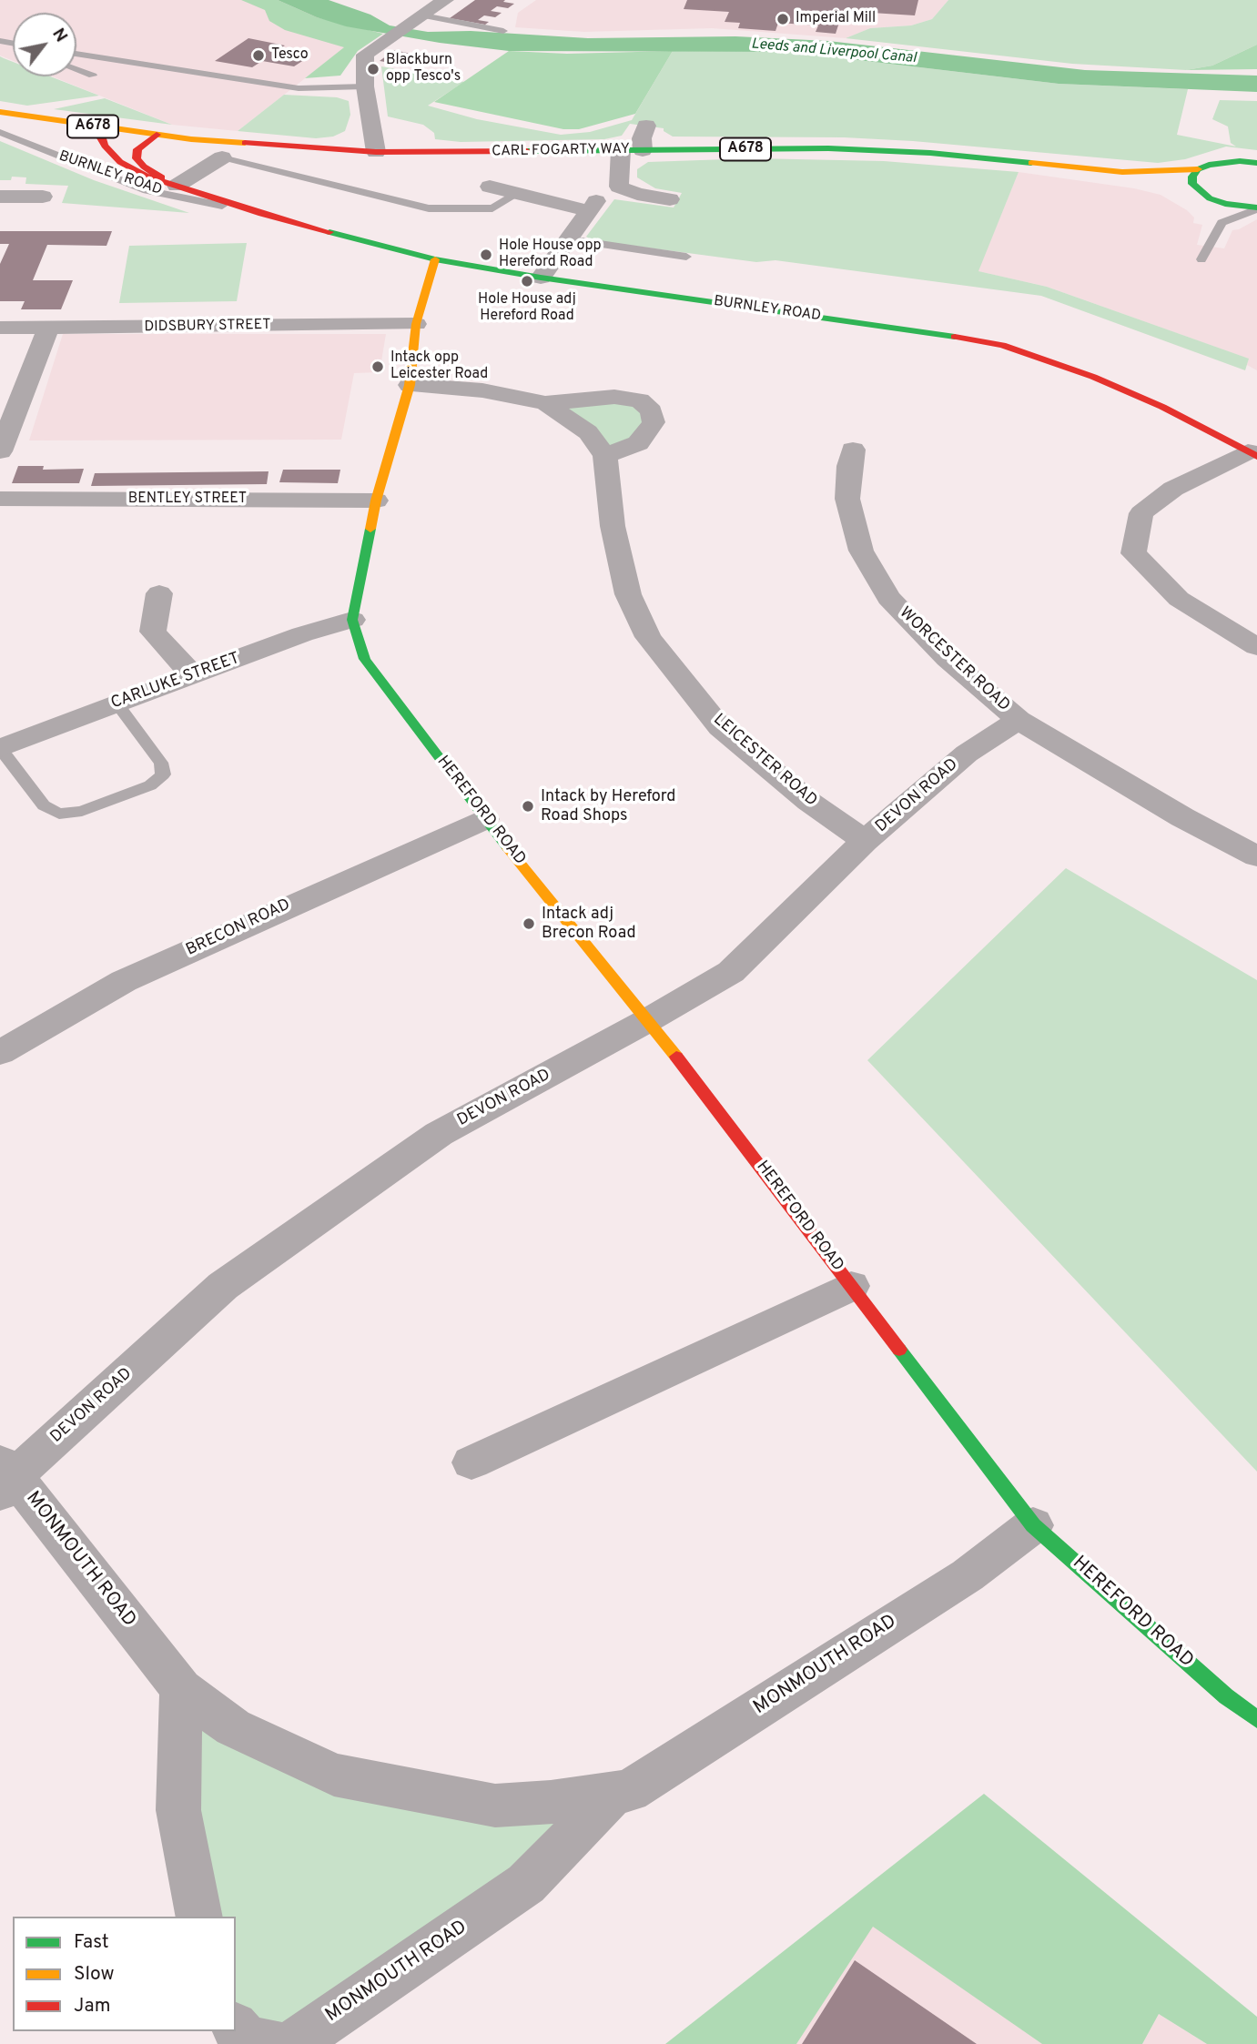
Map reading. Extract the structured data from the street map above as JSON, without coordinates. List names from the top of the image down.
{
  "streets": {
    "main road": [
      "A678",
      "CARL FOGARTY WAY",
      "BURNLEY ROAD",
      "HEREFORD ROAD"
    ],
    "street": [
      "DIDSBURY STREET",
      "BENTLEY STREET",
      "WORCESTER ROAD",
      "CARLUKE STREET",
      "LEICESTER ROAD",
      "DEVON ROAD",
      "BRECON ROAD",
      "MONMOUTH ROAD"
    ]
  },
  "crossings": [
    ["A678", "CARL FOGARTY WAY"],
    ["CARL FOGARTY WAY", "BURNLEY ROAD"],
    ["BURNLEY ROAD", "HEREFORD ROAD"],
    ["DIDSBURY STREET", "HEREFORD ROAD"],
    ["BENTLEY STREET", "HEREFORD ROAD"],
    ["WORCESTER ROAD", "DEVON ROAD"],
    ["CARLUKE STREET", "HEREFORD ROAD"],
    ["LEICESTER ROAD", "DEVON ROAD"],
    ["DEVON ROAD", "HEREFORD ROAD"],
    ["DEVON ROAD", "MONMOUTH ROAD"],
    ["HEREFORD ROAD", "BRECON ROAD"],
    ["HEREFORD ROAD", "MONMOUTH ROAD"]
  ],
  "water": ["Leeds and Liverpool Canal"],
  "places": [
    "Imperial Mill",
    "Tesco",
    "Blackburn opp Tesco's",
    "Hole House opp Hereford Road",
    "Hole House adj Hereford Road",
    "Intack opp Leicester Road",
    "Intack by Hereford Road Shops",
    "Intack adj Brecon Road"
  ],
  "legend": ["Fast", "Slow", "Jam"],
  "north": "top right"
}
